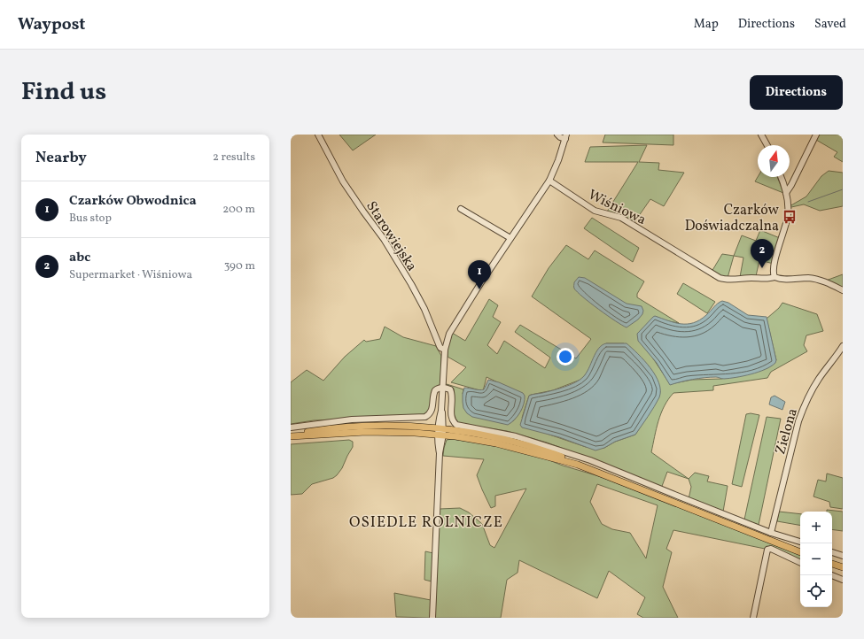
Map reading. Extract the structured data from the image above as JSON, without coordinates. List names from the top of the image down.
{
  "streets": {
    "street": ["Wiśniowa", "Starowiejska", "Zielona"]
  },
  "districts": ["OSIEDLE ROLNICZE"],
  "places": {
    "bus stop": ["Czarków Doświadczalna"]
  },
  "north": "top",
  "page": {
    "header": "Waypost",
    "nav": ["Map", "Directions", "Saved"],
    "title": "Find us",
    "buttons": "Directions",
    "heading": ["Nearby", "2 results"],
    "list": [
      {
        "mark": "1",
        "name": "Czarków Obwodnica",
        "note": "Bus stop",
        "value": "200 m"
      },
      {
        "mark": "2",
        "name": "abc",
        "note": "Supermarket · Wiśniowa",
        "value": "390 m"
      }
    ],
    "pins": ["2", "1"],
    "map_buttons": ["+", "−"]
  }
}
